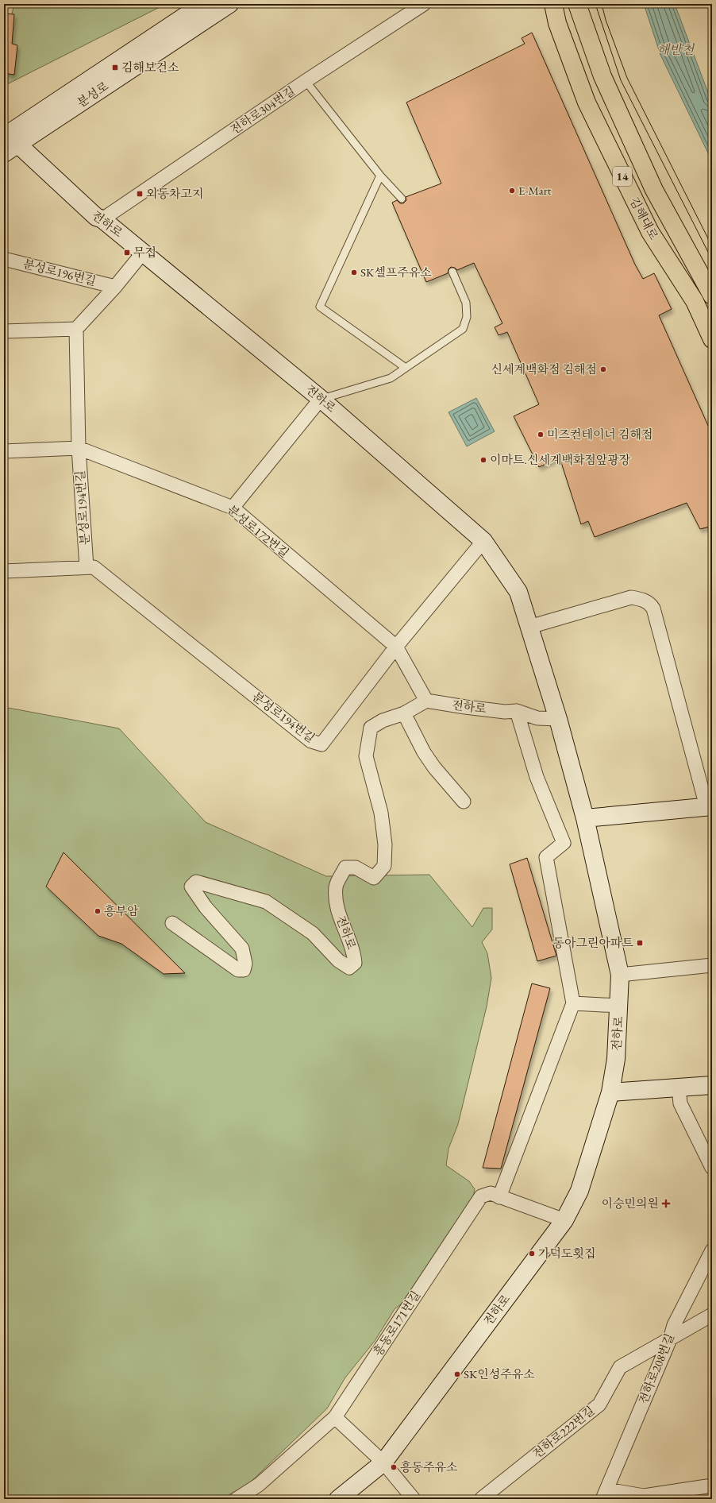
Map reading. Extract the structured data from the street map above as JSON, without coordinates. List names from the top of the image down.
{
  "streets": {
    "main road": [
      "분성로",
      "14",
      "김해대로",
      "전하로"
    ],
    "street": [
      "전하로304번길",
      "분성로196번길",
      "분성로194번길",
      "분성로172번길",
      "흥동로171번길",
      "전하로208번길",
      "전하로222번길"
    ]
  },
  "crossings": [
    ["분성로", "전하로"],
    ["전하로304번길", "전하로"],
    ["전하로", "분성로194번길"],
    ["전하로", "흥동로171번길"],
    ["분성로194번길", "분성로172번길"],
    ["전하로208번길", "전하로222번길"]
  ],
  "water": ["해반천"],
  "places": {
    "transit": [
      "김해보건소",
      "외동차고지",
      "무접",
      "동아그린아파트"
    ],
    "other": [
      "E-Mart",
      "SK셀프주유소",
      "신세계백화점 김해점",
      "미즈컨테이너 김해점",
      "이마트.신세계백화점앞광장",
      "흥부암",
      "가덕도횟집",
      "SK인성주유소",
      "흥동주유소"
    ],
    "health": ["이승민의원"]
  }
}
